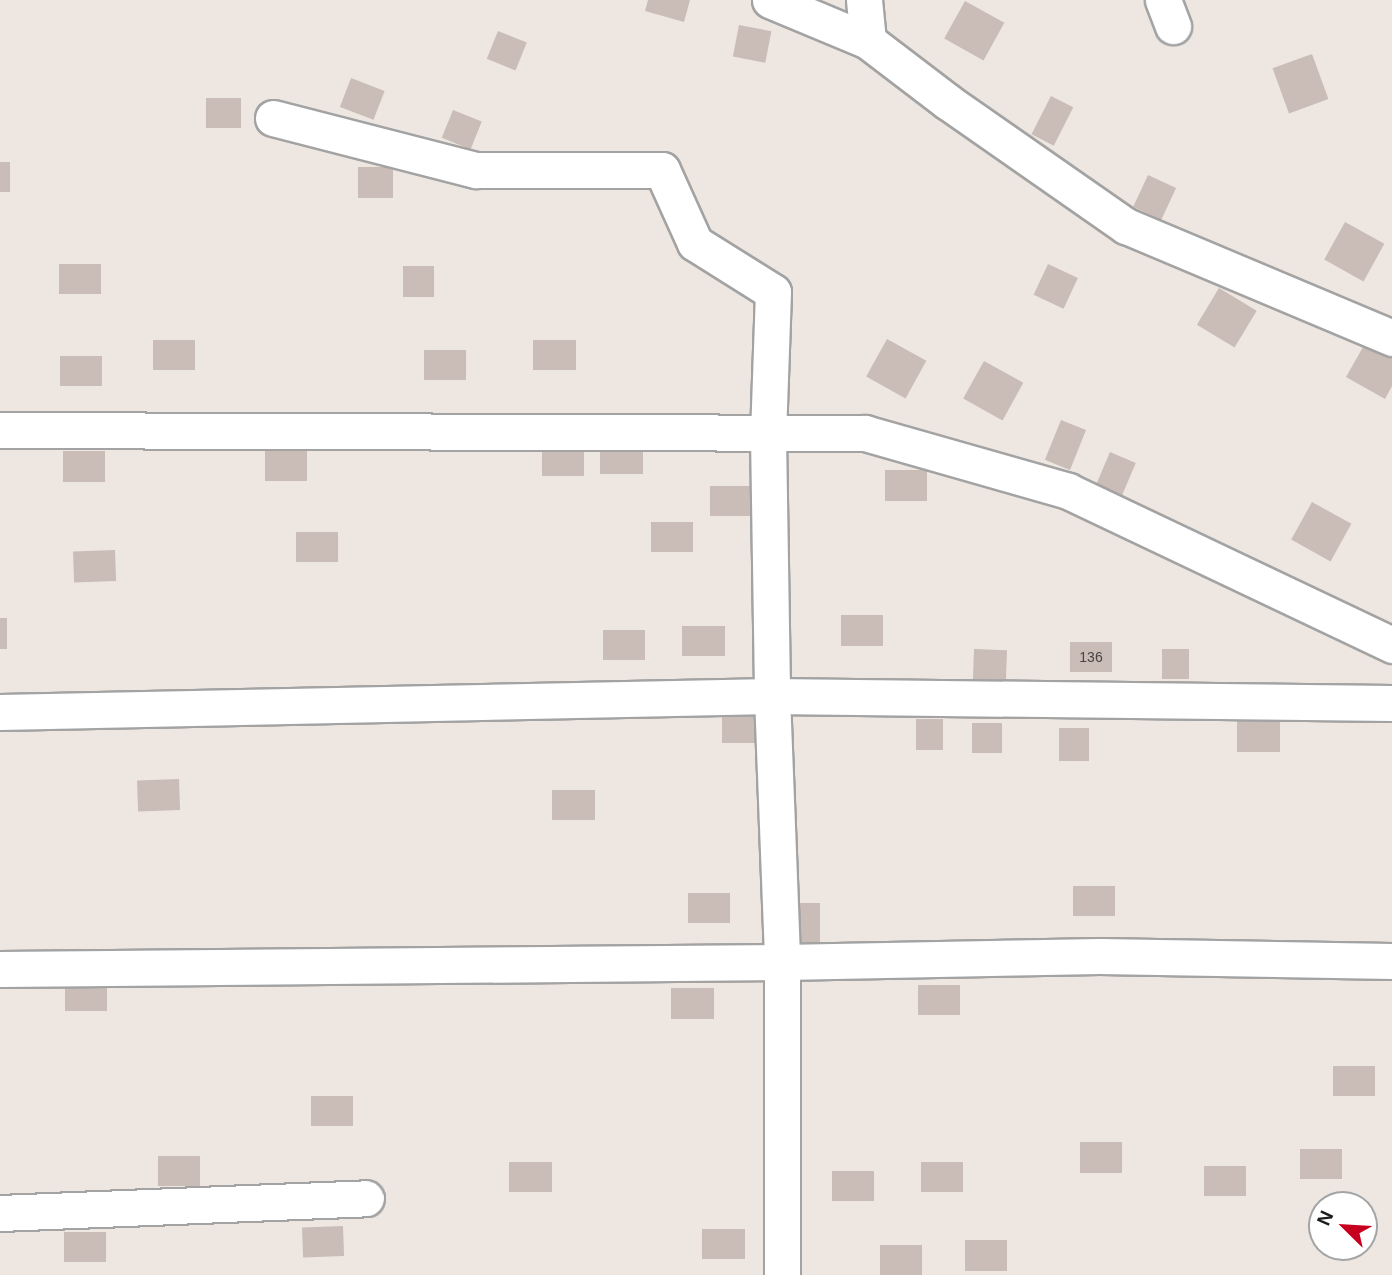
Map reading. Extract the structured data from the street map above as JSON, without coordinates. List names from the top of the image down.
{
  "house_numbers": ["136"],
  "north": "top left"
}
